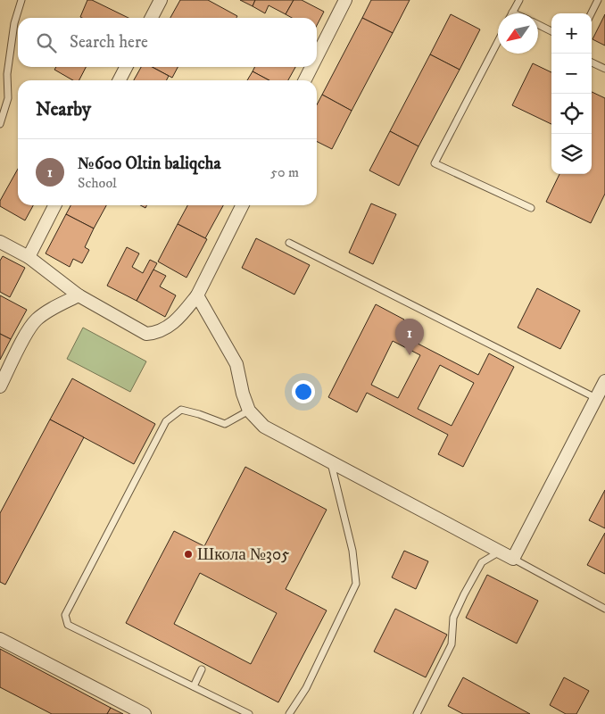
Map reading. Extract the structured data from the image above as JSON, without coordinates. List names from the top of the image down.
{
  "places": ["Школа №305"],
  "north": "bottom left",
  "page": {
    "map_buttons": ["+", "−"],
    "search": "Search here",
    "heading": "Nearby",
    "list": [
      {
        "mark": "1",
        "name": "№600 Oltin baliqcha",
        "note": "School",
        "value": "50 m"
      }
    ],
    "pins": "1"
  }
}
